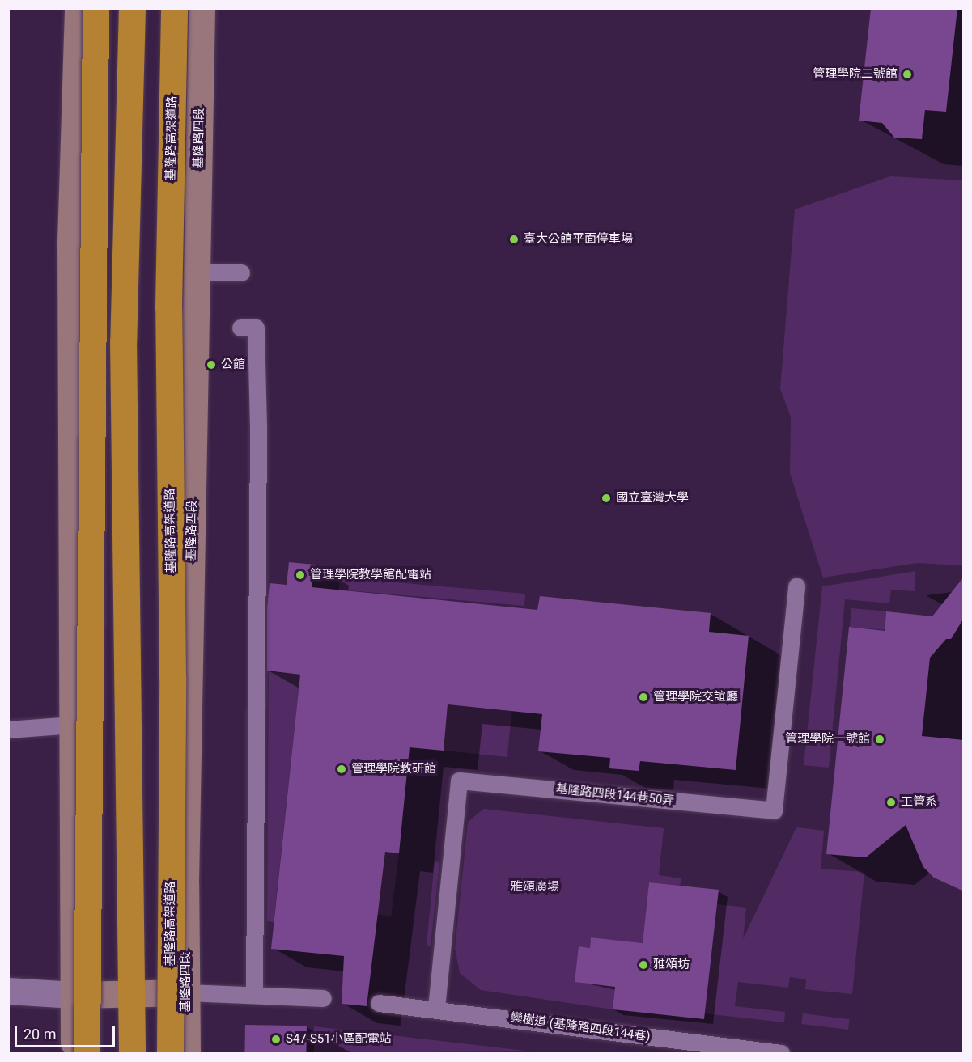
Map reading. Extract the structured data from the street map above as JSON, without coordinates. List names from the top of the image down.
{
  "streets": {
    "highway": ["基隆路高架道路"],
    "main road": ["基隆路四段"],
    "lane": ["基隆路四段144巷50弄", "欒樹道 (基隆路四段144巷)"]
  },
  "crossings": [
    ["基隆路四段144巷50弄", "欒樹道 (基隆路四段144巷)"]
  ],
  "parks": ["雅頌廣場"],
  "places": [
    "管理學院二號館",
    "臺大公館平面停車場",
    "公館",
    "國立臺灣大學",
    "管理學院教學館配電站",
    "管理學院交誼廳",
    "管理學院一號館",
    "管理學院教研館",
    "工管系",
    "雅頌坊",
    "S47-S51小區配電站"
  ],
  "scale_bar": "20 m"
}
